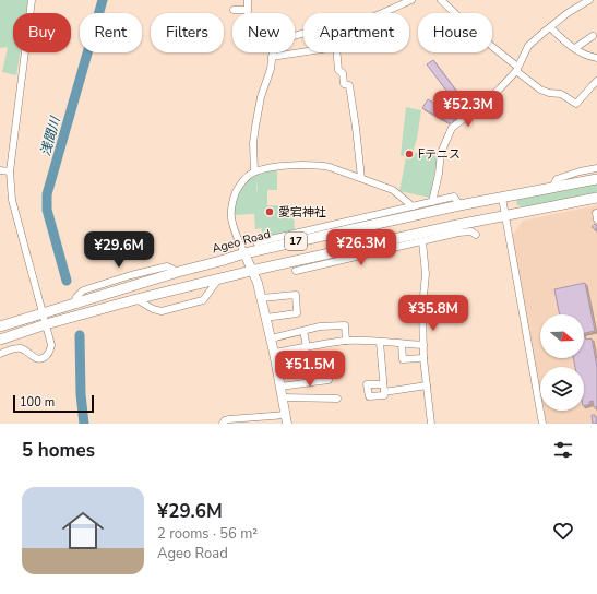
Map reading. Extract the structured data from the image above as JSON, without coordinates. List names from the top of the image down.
{
  "streets": {
    "highway": ["Ageo Road", "17"]
  },
  "water": ["浅間川"],
  "places": ["Fテニス", "愛宕神社"],
  "scale_bar": "100 m",
  "north": "right",
  "page": {
    "chip": [
      "Buy",
      "Rent",
      "Filters",
      "New",
      "Apartment",
      "House"
    ],
    "price": [
      "¥52.3M",
      "¥26.3M",
      "¥29.6M",
      "¥35.8M",
      "¥51.5M"
    ],
    "scale": "100 m",
    "heading": "5 homes",
    "list": [
      {
        "name": "¥29.6M",
        "note": "2 rooms · 56 m² · Ageo Road"
      }
    ]
  }
}
